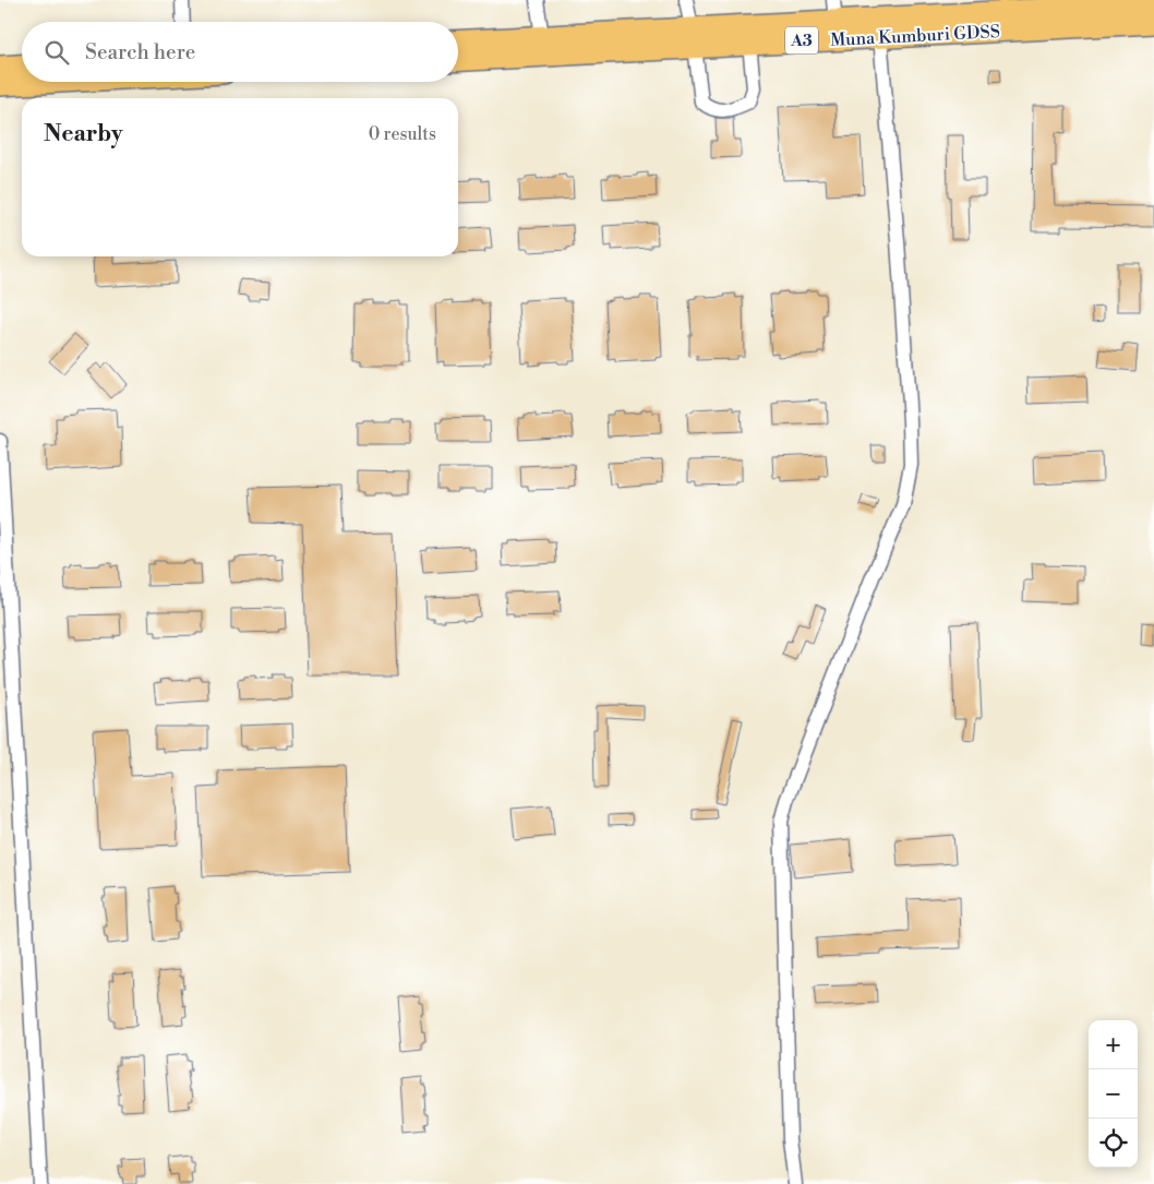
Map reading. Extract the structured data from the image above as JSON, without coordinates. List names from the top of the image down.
{
  "streets": {
    "highway": ["Muna Kumburi GDSS", "A3"]
  },
  "page": {
    "search": "Search here",
    "heading": ["Nearby", "0 results"],
    "map_buttons": ["+", "−"]
  }
}
